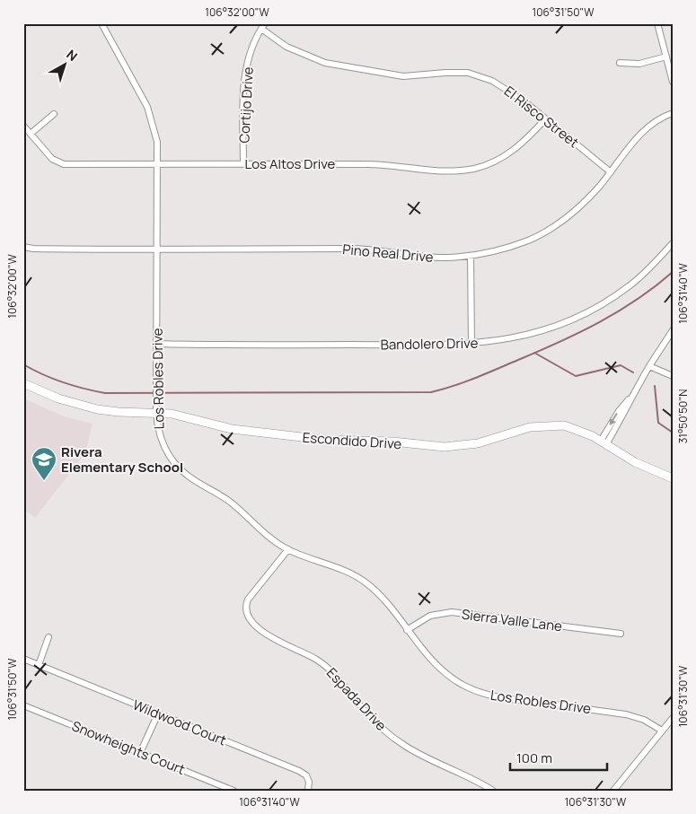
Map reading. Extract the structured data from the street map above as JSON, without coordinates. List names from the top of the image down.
{
  "streets": {
    "street": [
      "Cortijo Drive",
      "El Risco Street",
      "Los Altos Drive",
      "Pino Real Drive",
      "Bandolero Drive",
      "Los Robles Drive",
      "Escondido Drive",
      "Sierra Valle Lane",
      "Espada Drive",
      "Wildwood Court",
      "Snowheights Court"
    ]
  },
  "crossings": [
    ["Cortijo Drive", "El Risco Street"],
    ["Cortijo Drive", "Los Altos Drive"],
    ["El Risco Street", "Los Altos Drive"],
    ["El Risco Street", "Pino Real Drive"],
    ["Los Altos Drive", "Los Robles Drive"],
    ["Pino Real Drive", "Los Robles Drive"],
    ["Bandolero Drive", "Los Robles Drive"],
    ["Los Robles Drive", "Escondido Drive"],
    ["Los Robles Drive", "Sierra Valle Lane"],
    ["Los Robles Drive", "Espada Drive"]
  ],
  "places": {
    "school or university": ["Rivera Elementary School"]
  },
  "scale_bar": "100 m",
  "north": "top right",
  "coordinates": [
    "106°32'00\"W",
    "106°31'50\"W",
    "106°31'40\"W",
    "31°50'50\"N",
    "106°31'30\"W"
  ]
}
